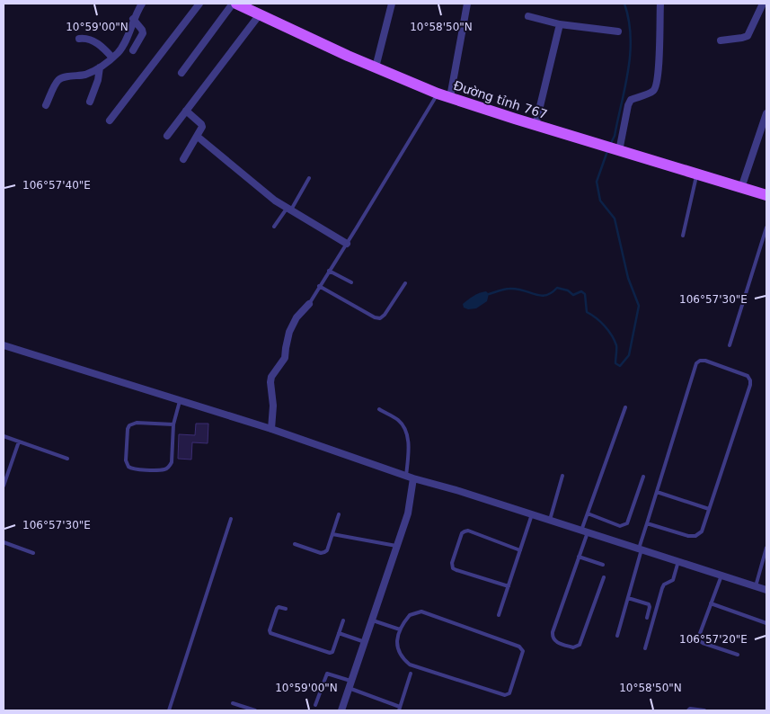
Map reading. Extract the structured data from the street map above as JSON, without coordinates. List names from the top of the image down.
{
  "streets": {
    "main road": ["Đường tỉnh 767"]
  },
  "coordinates": [
    "10°59'00\"N",
    "10°58'50\"N",
    "106°57'40\"E",
    "106°57'30\"E",
    "106°57'20\"E"
  ]
}
